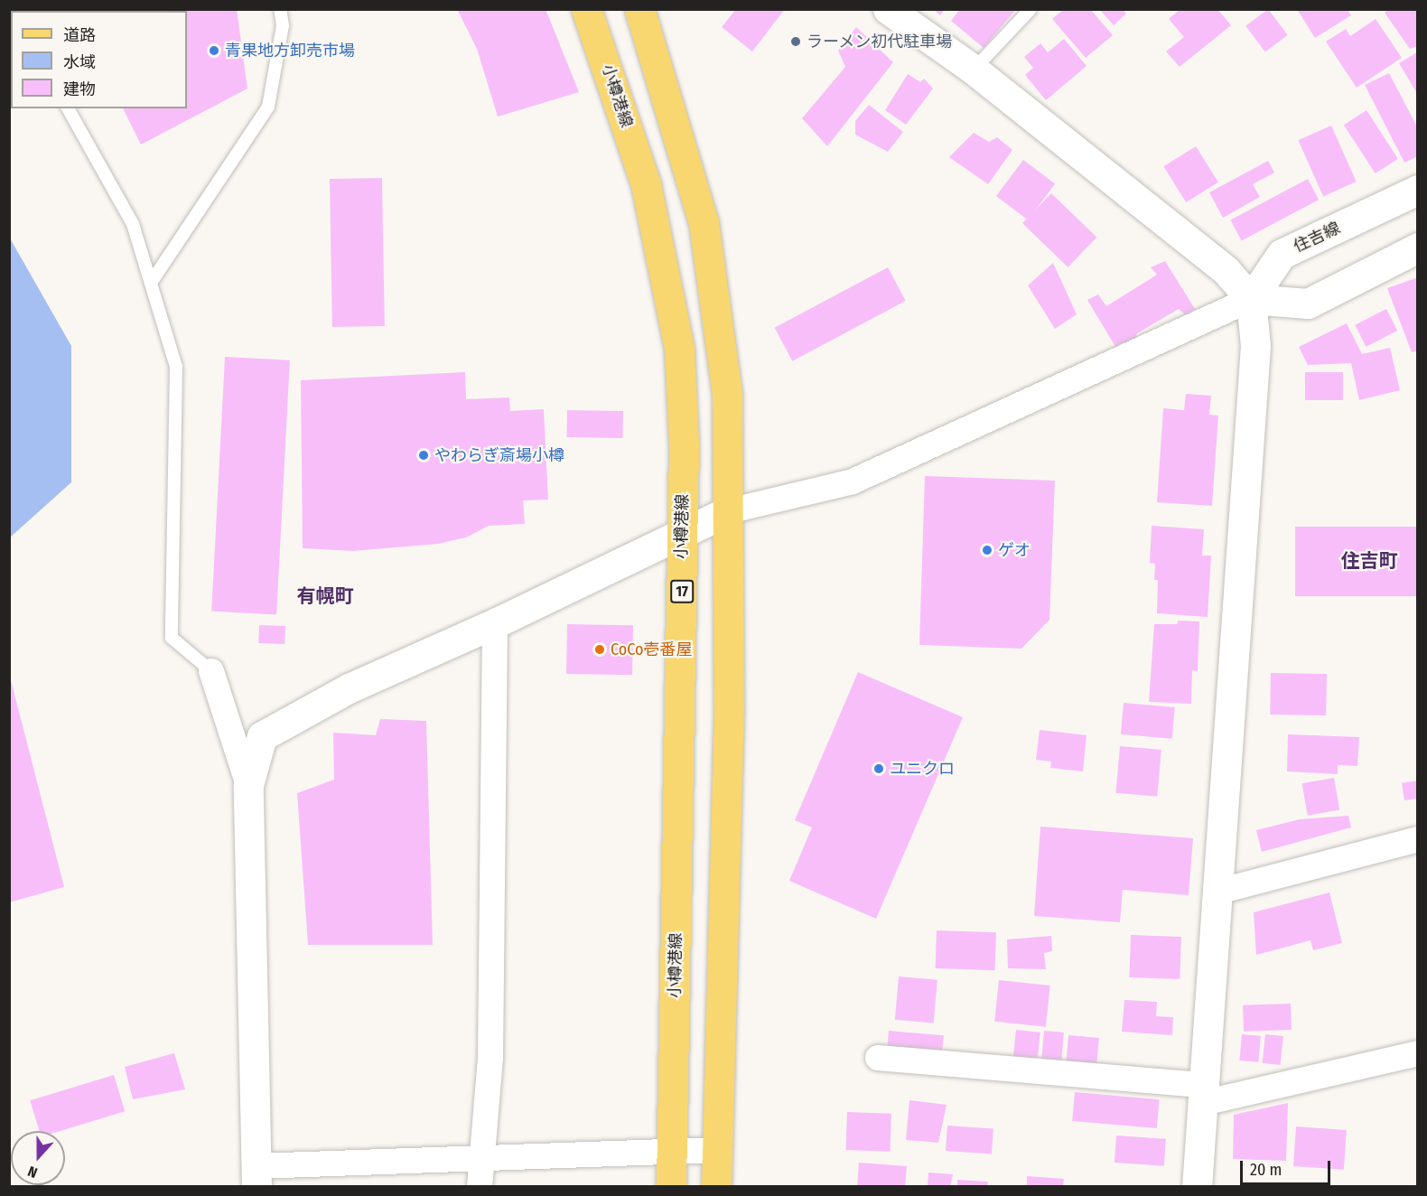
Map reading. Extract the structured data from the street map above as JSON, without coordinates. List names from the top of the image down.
{
  "streets": {
    "main road": ["小樽港線", "17"],
    "street": ["住吉線"]
  },
  "districts": ["住吉町", "有幌町"],
  "places": [
    "ラーメン初代駐車場",
    "青果地方卸売市場",
    "やわらぎ斎場小樽",
    "ゲオ",
    "CoCo壱番屋",
    "ユニクロ"
  ],
  "legend": ["道路", "水域", "建物"],
  "scale_bar": "20 m",
  "north": "bottom"
}
